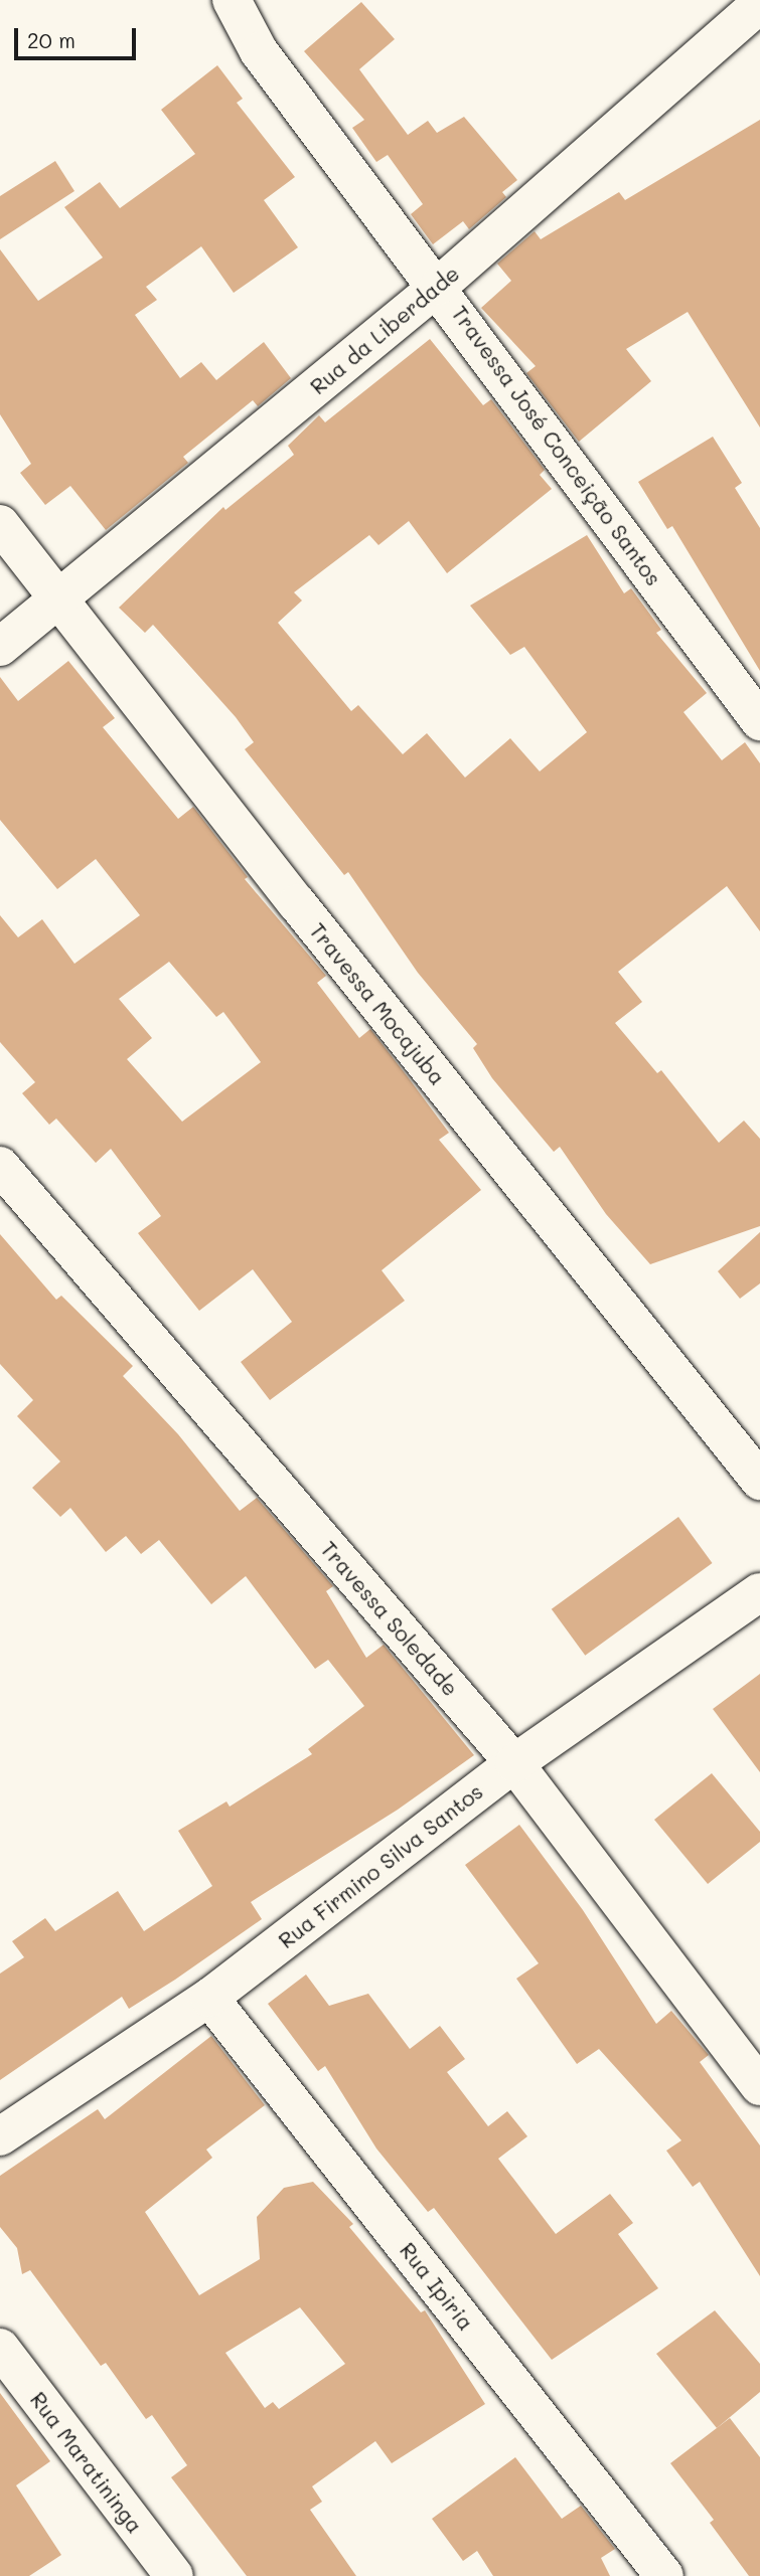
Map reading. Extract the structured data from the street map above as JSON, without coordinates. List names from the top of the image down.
{
  "streets": {
    "street": [
      "Rua da Liberdade",
      "Travessa José Conceição Santos",
      "Travessa Mocajuba",
      "Travessa Soledade",
      "Rua Firmino Silva Santos",
      "Rua Ipiria",
      "Rua Maratininga"
    ]
  },
  "crossings": [
    ["Rua da Liberdade", "Travessa José Conceição Santos"],
    ["Rua da Liberdade", "Travessa Mocajuba"],
    ["Travessa Soledade", "Rua Firmino Silva Santos"],
    ["Rua Firmino Silva Santos", "Rua Ipiria"]
  ],
  "scale_bar": "20 m"
}
